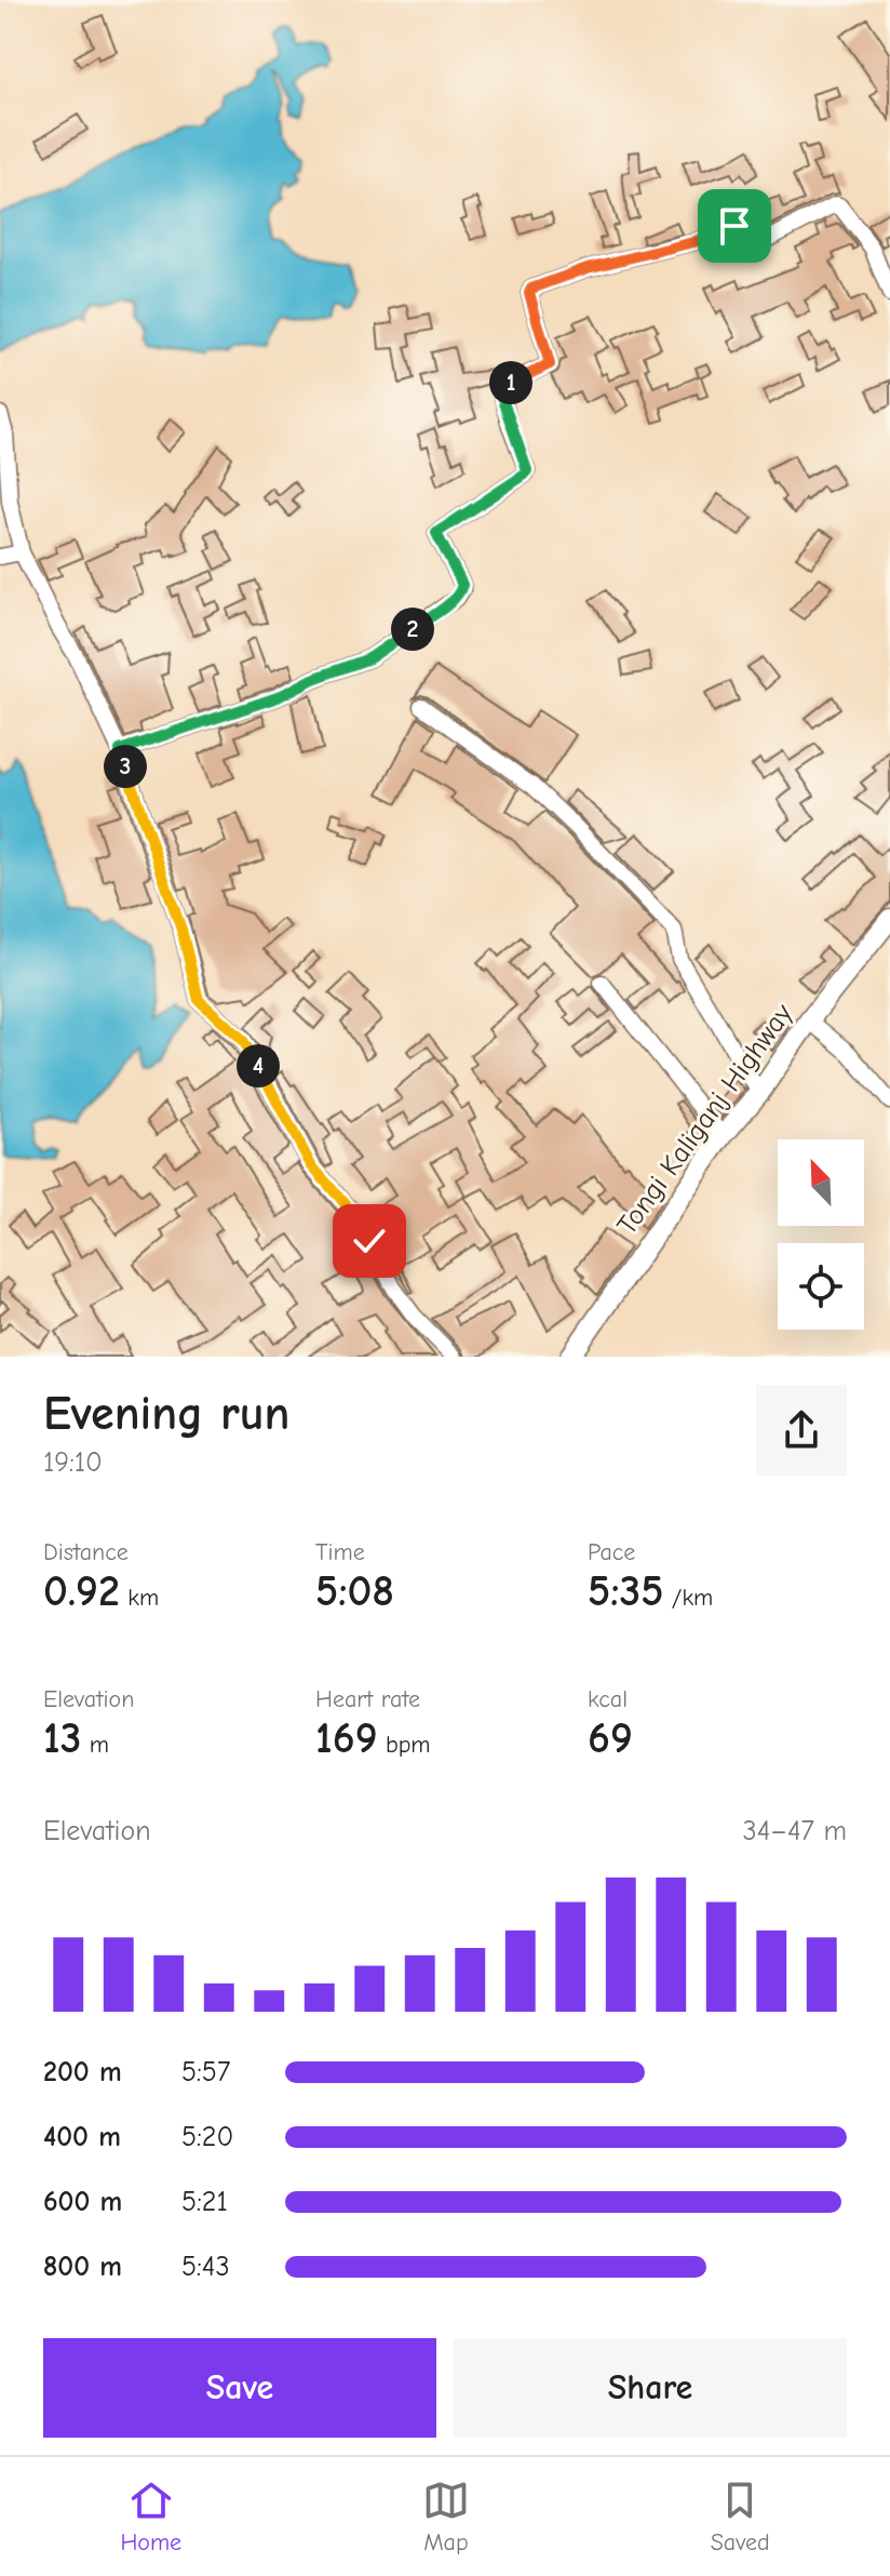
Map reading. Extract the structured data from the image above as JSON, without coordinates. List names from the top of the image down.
{
  "streets": {
    "main road": ["Tongi Kaliganj Highway"]
  },
  "north": "top left",
  "page": {
    "pins": [
      "1",
      "2",
      "3",
      "4"
    ],
    "heading": ["Evening run", "19:10"],
    "stats": [
      ["Distance", "0.92 km"],
      ["Time", "5:08"],
      ["Pace", "5:35 /km"],
      ["Elevation", "13 m"],
      ["Heart rate", "169 bpm"],
      ["kcal", "69"]
    ],
    "chart": ["Elevation", "34–47 m"],
    "list": [
      {
        "name": "200 m",
        "note": "5:57"
      },
      {
        "name": "400 m",
        "note": "5:20"
      },
      {
        "name": "600 m",
        "note": "5:21"
      },
      {
        "name": "800 m",
        "note": "5:43"
      }
    ],
    "buttons": ["Save", "Share"],
    "tabs": ["Home", "Map", "Saved"]
  }
}
